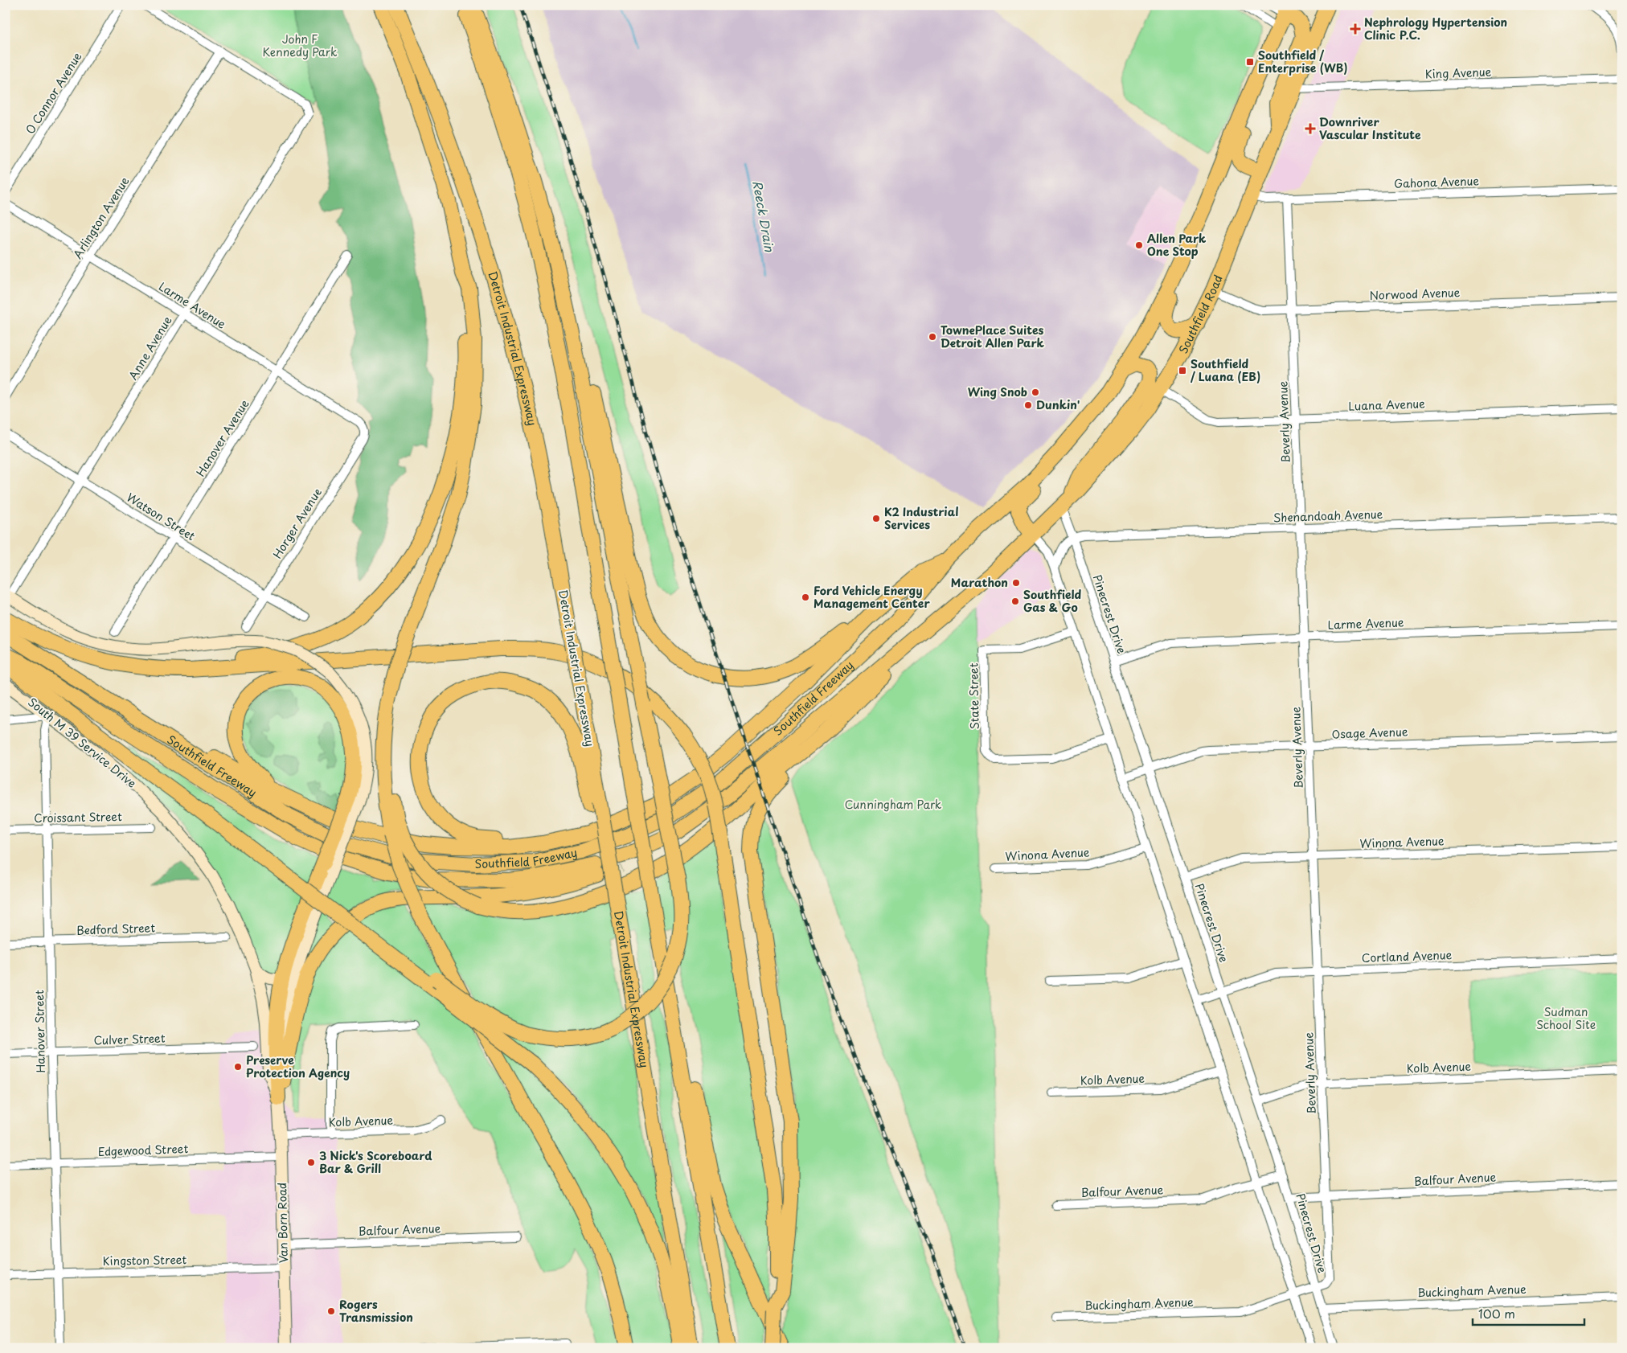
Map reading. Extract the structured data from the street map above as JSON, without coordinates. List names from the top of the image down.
{
  "streets": {
    "highway": ["Southfield Road", "Detroit Industrial Expressway", "Southfield Freeway"],
    "main road": ["South M 39 Service Drive", "Van Born Road"],
    "street": [
      "King Avenue",
      "O Connor Avenue",
      "Gahona Avenue",
      "Arlington Avenue",
      "Norwood Avenue",
      "Larme Avenue",
      "Anne Avenue",
      "Luana Avenue",
      "Beverly Avenue",
      "Hanover Avenue",
      "Shenandoah Avenue",
      "Watson Street",
      "Horger Avenue",
      "Pinecrest Drive",
      "State Street",
      "Osage Avenue",
      "Croissant Street",
      "Winona Avenue",
      "Bedford Street",
      "Cortland Avenue",
      "Hanover Street",
      "Culver Street",
      "Kolb Avenue",
      "Edgewood Street",
      "Balfour Avenue",
      "Kingston Street",
      "Buckingham Avenue"
    ]
  },
  "crossings": [
    ["King Avenue", "Southfield Road"],
    ["Gahona Avenue", "Southfield Road"],
    ["Gahona Avenue", "Beverly Avenue"],
    ["Arlington Avenue", "Larme Avenue"],
    ["Arlington Avenue", "Anne Avenue"],
    ["Norwood Avenue", "Southfield Road"],
    ["Norwood Avenue", "Beverly Avenue"],
    ["Larme Avenue", "Anne Avenue"],
    ["Larme Avenue", "Beverly Avenue"],
    ["Larme Avenue", "Hanover Avenue"],
    ["Larme Avenue", "Horger Avenue"],
    ["Larme Avenue", "Pinecrest Drive"],
    ["Southfield Road", "Luana Avenue"],
    ["Southfield Road", "Pinecrest Drive"],
    ["Southfield Road", "Southfield Freeway"],
    ["Anne Avenue", "Watson Street"],
    ["Detroit Industrial Expressway", "Southfield Freeway"],
    ["Luana Avenue", "Beverly Avenue"],
    ["Beverly Avenue", "Shenandoah Avenue"],
    ["Beverly Avenue", "Pinecrest Drive"],
    ["Beverly Avenue", "Osage Avenue"],
    ["Beverly Avenue", "Winona Avenue"],
    ["Beverly Avenue", "Cortland Avenue"],
    ["Beverly Avenue", "Kolb Avenue"],
    ["Beverly Avenue", "Balfour Avenue"],
    ["Beverly Avenue", "Buckingham Avenue"],
    ["Hanover Avenue", "Watson Street"],
    ["Shenandoah Avenue", "Pinecrest Drive"],
    ["Watson Street", "Horger Avenue"],
    ["Pinecrest Drive", "Osage Avenue"],
    ["Pinecrest Drive", "Winona Avenue"],
    ["Pinecrest Drive", "Cortland Avenue"],
    ["Pinecrest Drive", "Kolb Avenue"],
    ["Pinecrest Drive", "Balfour Avenue"],
    ["Pinecrest Drive", "Buckingham Avenue"],
    ["South M 39 Service Drive", "Hanover Street"],
    ["South M 39 Service Drive", "Van Born Road"],
    ["Croissant Street", "Hanover Street"],
    ["Bedford Street", "Hanover Street"],
    ["Hanover Street", "Culver Street"],
    ["Hanover Street", "Edgewood Street"],
    ["Hanover Street", "Kingston Street"],
    ["Kolb Avenue", "Van Born Road"],
    ["Edgewood Street", "Van Born Road"],
    ["Balfour Avenue", "Van Born Road"],
    ["Van Born Road", "Kingston Street"]
  ],
  "water": ["Reeck Drain"],
  "parks": ["John F Kennedy Park", "Cunningham Park", "Sudman School Site"],
  "places": {
    "health": ["Nephrology Hypertension Clinic P.C.", "Downriver Vascular Institute"],
    "transit": ["Southfield / Enterprise (WB)", "Southfield / Luana (EB)"],
    "other": [
      "Allen Park One Stop",
      "TownePlace Suites Detroit Allen Park",
      "Wing Snob",
      "Dunkin'",
      "K2 Industrial Services",
      "Marathon",
      "Ford Vehicle Energy Management Center",
      "Southfield Gas & Go",
      "Preserve Protection Agency",
      "3 Nick's Scoreboard Bar & Grill",
      "Rogers Transmission"
    ]
  },
  "scale_bar": "100 m"
}
